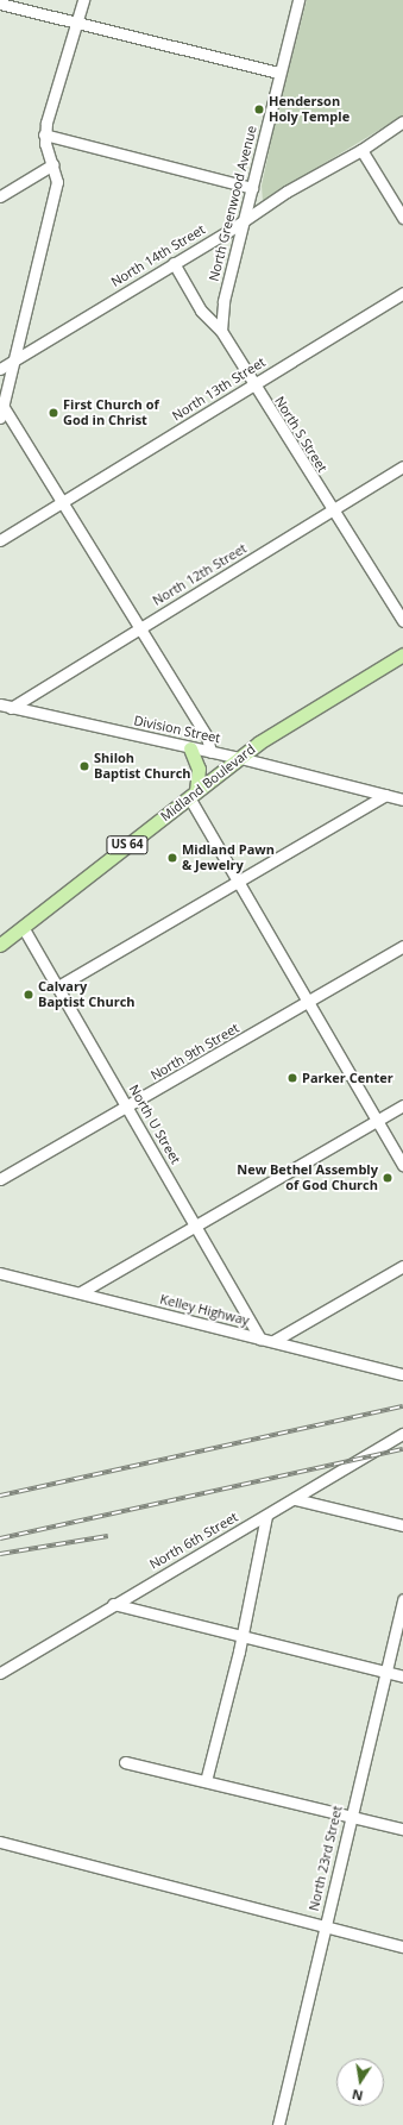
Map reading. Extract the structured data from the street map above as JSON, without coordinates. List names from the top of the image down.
{
  "streets": {
    "main road": ["Midland Boulevard", "US 64"],
    "street": [
      "North Greenwood Avenue",
      "North 14th Street",
      "North 13th Street",
      "North S Street",
      "North 12th Street",
      "Division Street",
      "North 9th Street",
      "North U Street",
      "Kelley Highway",
      "North 6th Street",
      "North 23rd Street"
    ]
  },
  "crossings": [
    ["North Greenwood Avenue", "North 14th Street"],
    ["North Greenwood Avenue", "North S Street"],
    ["North 14th Street", "North S Street"],
    ["North 13th Street", "North S Street"],
    ["North S Street", "North 12th Street"],
    ["North 12th Street", "Division Street"],
    ["Division Street", "Midland Boulevard"],
    ["Midland Boulevard", "North U Street"],
    ["North 9th Street", "North U Street"],
    ["North U Street", "Kelley Highway"]
  ],
  "places": [
    "Henderson Holy Temple",
    "First Church of God in Christ",
    "Shiloh Baptist Church",
    "Midland Pawn & Jewelry",
    "Calvary Baptist Church",
    "Parker Center",
    "New Bethel Assembly of God Church"
  ],
  "north": "bottom"
}
